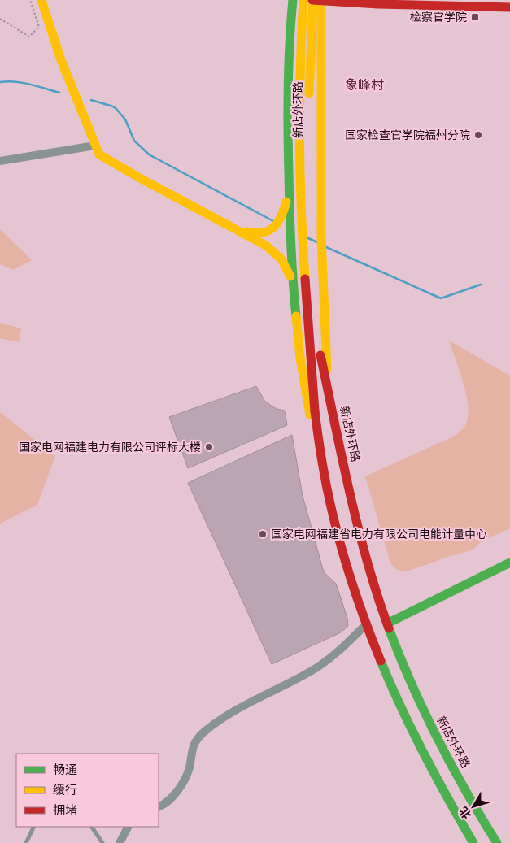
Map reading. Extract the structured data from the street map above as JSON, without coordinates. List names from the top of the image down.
{
  "streets": {
    "main road": ["新店外环路"]
  },
  "districts": ["象峰村"],
  "places": {
    "transit": ["检察官学院"],
    "other": ["国家检查官学院福州分院", "国家电网福建电力有限公司评标大楼", "国家电网福建省电力有限公司电能计量中心"]
  },
  "legend": ["畅通", "缓行", "拥堵"],
  "north": "bottom left"
}
